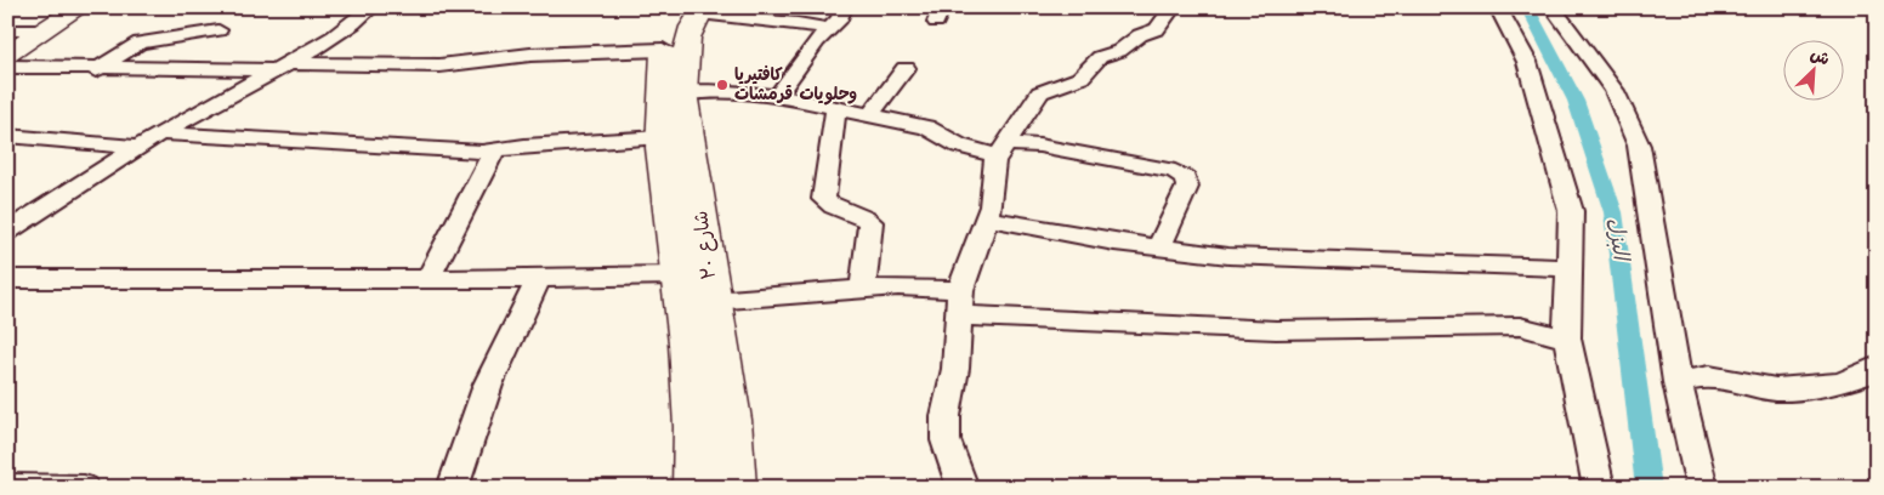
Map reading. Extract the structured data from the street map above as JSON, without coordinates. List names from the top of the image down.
{
  "streets": {
    "street": ["شارع ٣٠"]
  },
  "water": ["البزل"],
  "places": ["كافتيريا وحلويات قرمشات"],
  "north": "top right"
}
